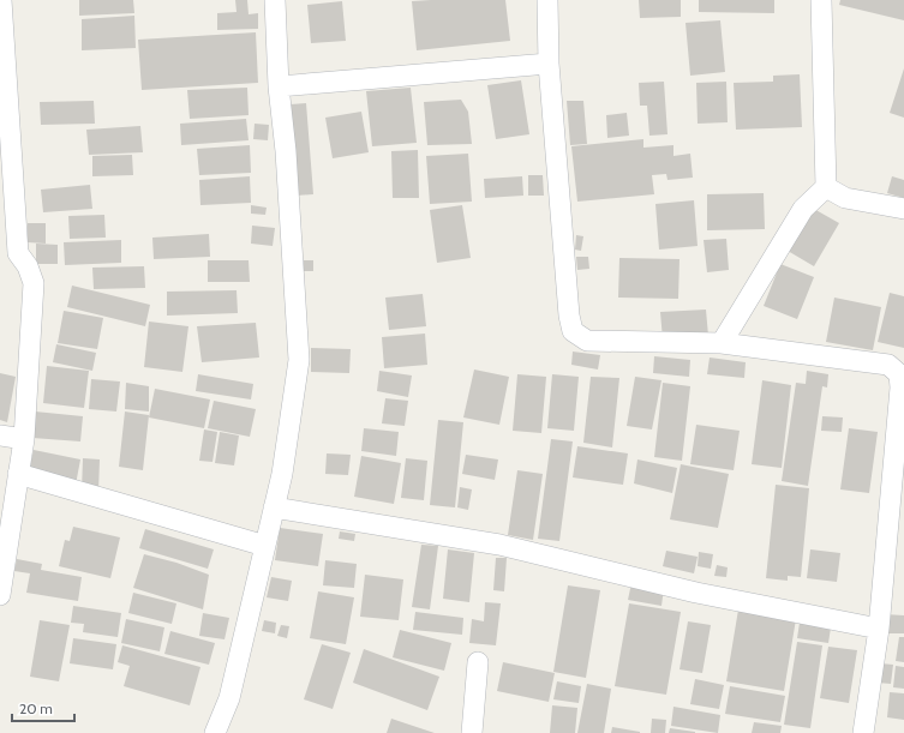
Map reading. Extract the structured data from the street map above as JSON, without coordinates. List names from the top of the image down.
{
  "scale_bar": "20 m"
}
